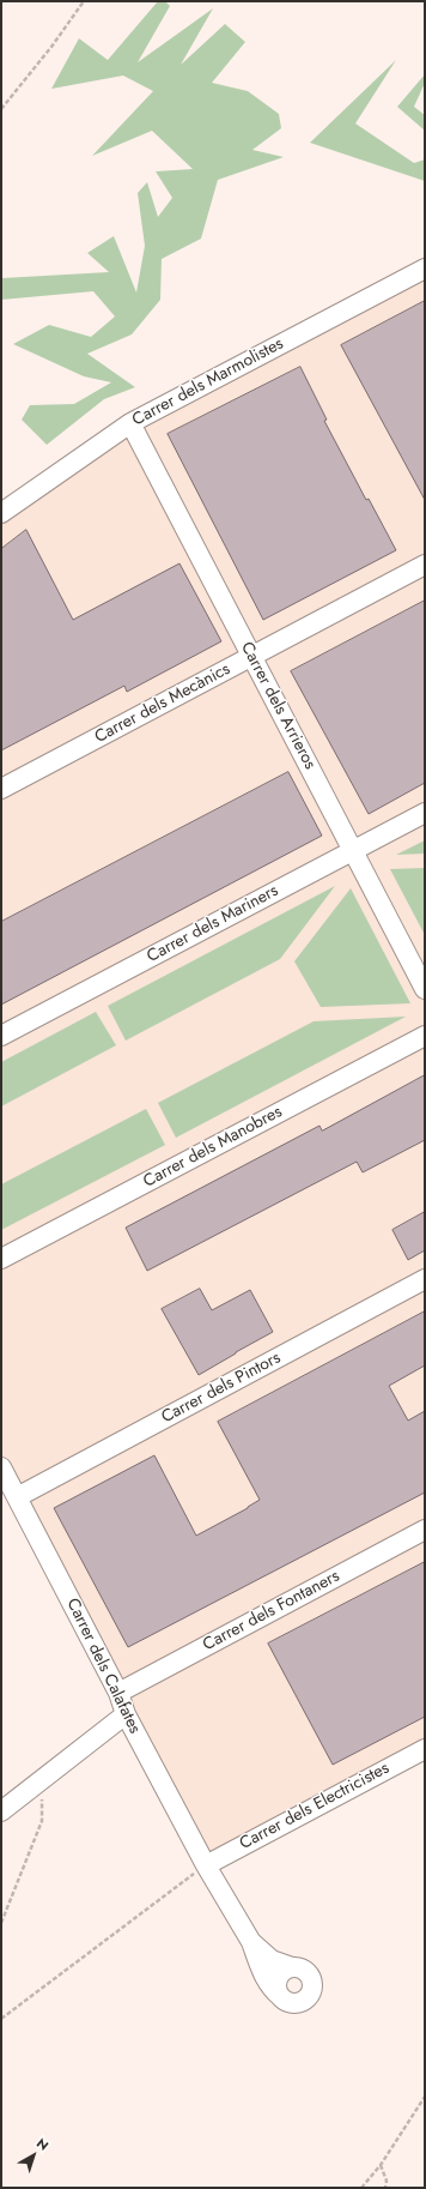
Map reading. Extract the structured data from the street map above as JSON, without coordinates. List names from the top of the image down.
{
  "streets": {
    "street": [
      "Carrer dels Marmolistes",
      "Carrer dels Mecànics",
      "Carrer dels Arrieros",
      "Carrer dels Mariners",
      "Carrer dels Manobres",
      "Carrer dels Pintors",
      "Carrer dels Fontaners",
      "Carrer dels Calafates",
      "Carrer dels Electricistes"
    ]
  },
  "crossings": [
    ["Carrer dels Marmolistes", "Carrer dels Arrieros"],
    ["Carrer dels Mecànics", "Carrer dels Arrieros"],
    ["Carrer dels Arrieros", "Carrer dels Mariners"],
    ["Carrer dels Pintors", "Carrer dels Calafates"],
    ["Carrer dels Fontaners", "Carrer dels Calafates"],
    ["Carrer dels Calafates", "Carrer dels Electricistes"]
  ],
  "north": "top right"
}
